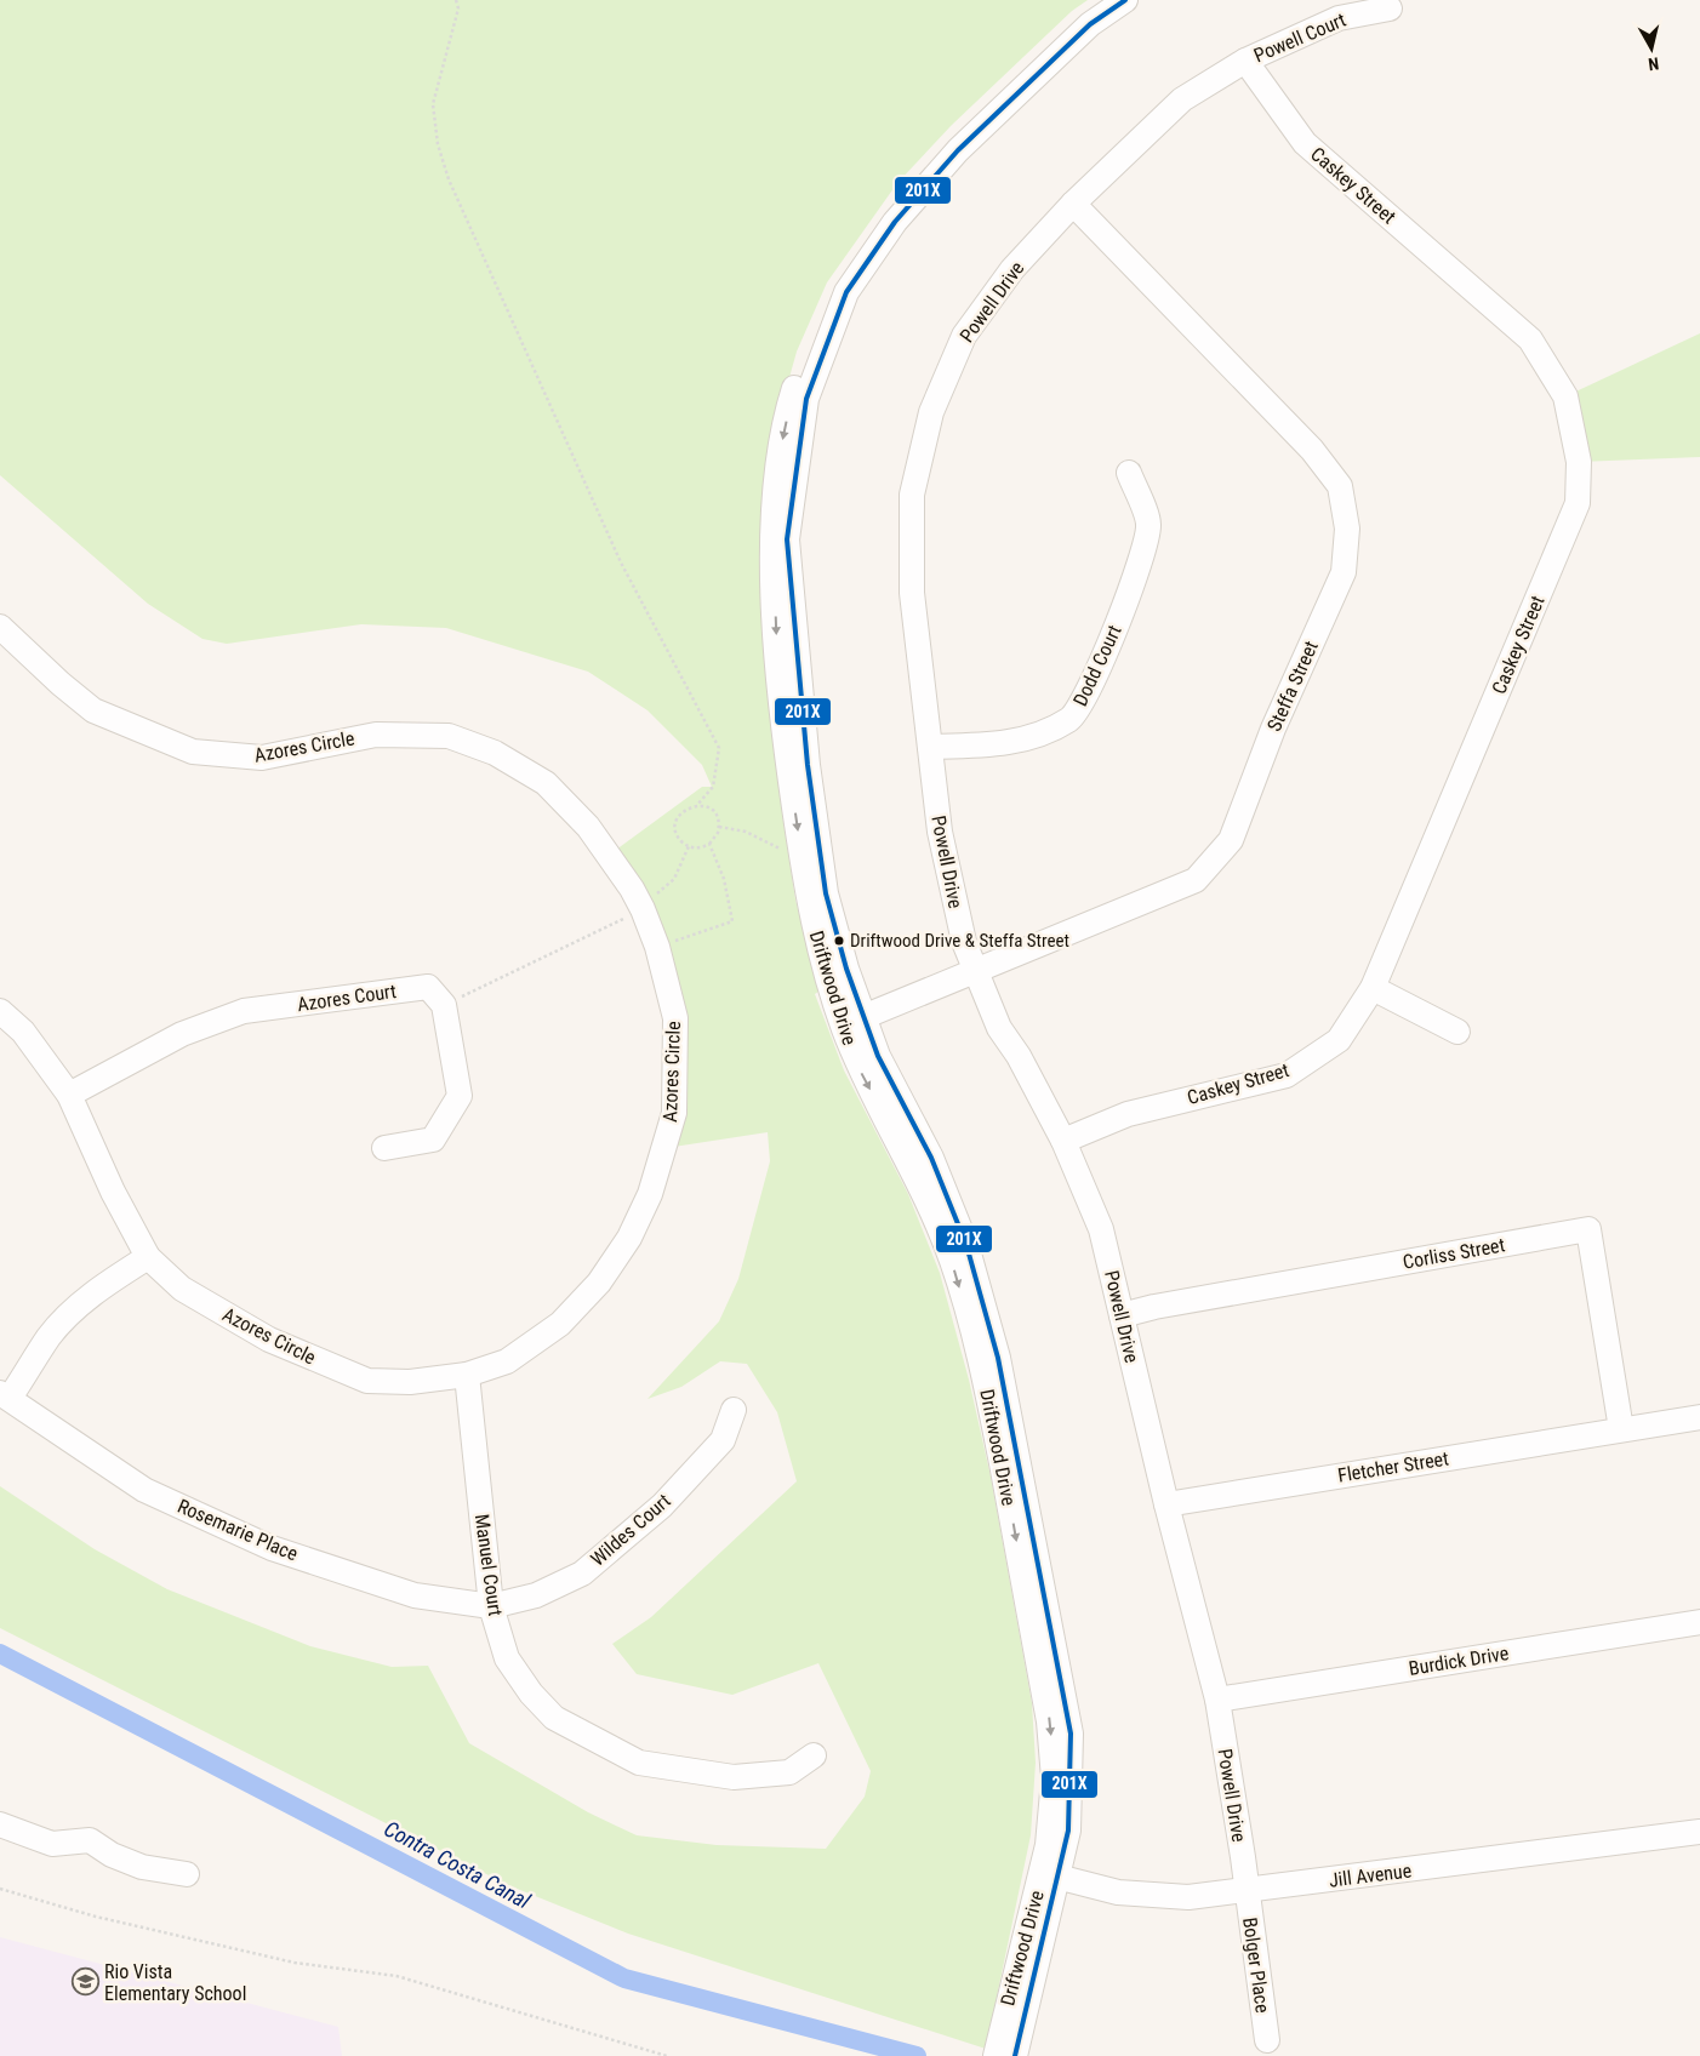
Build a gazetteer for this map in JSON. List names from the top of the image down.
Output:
{
  "streets": {
    "street": [
      "Powell Court",
      "Caskey Street",
      "Powell Drive",
      "Dodd Court",
      "Steffa Street",
      "Azores Circle",
      "Driftwood Drive",
      "Azores Court",
      "Corliss Street",
      "Fletcher Street",
      "Rosemarie Place",
      "Wildes Court",
      "Manuel Court",
      "Burdick Drive",
      "Jill Avenue",
      "Bolger Place"
    ]
  },
  "crossings": [
    ["Powell Court", "Caskey Street"],
    ["Powell Court", "Powell Drive"],
    ["Caskey Street", "Powell Drive"],
    ["Powell Drive", "Dodd Court"],
    ["Powell Drive", "Steffa Street"],
    ["Powell Drive", "Corliss Street"],
    ["Powell Drive", "Fletcher Street"],
    ["Powell Drive", "Burdick Drive"],
    ["Powell Drive", "Jill Avenue"],
    ["Powell Drive", "Bolger Place"],
    ["Steffa Street", "Driftwood Drive"],
    ["Azores Circle", "Azores Court"],
    ["Azores Circle", "Manuel Court"],
    ["Driftwood Drive", "Jill Avenue"],
    ["Corliss Street", "Fletcher Street"],
    ["Rosemarie Place", "Wildes Court"],
    ["Rosemarie Place", "Manuel Court"],
    ["Wildes Court", "Manuel Court"],
    ["Jill Avenue", "Bolger Place"]
  ],
  "water": ["Contra Costa Canal"],
  "places": {
    "other": ["Driftwood Drive & Steffa Street"],
    "school or university": ["Rio Vista Elementary School"]
  },
  "lines": ["transit line 201X"],
  "north": "bottom"
}
